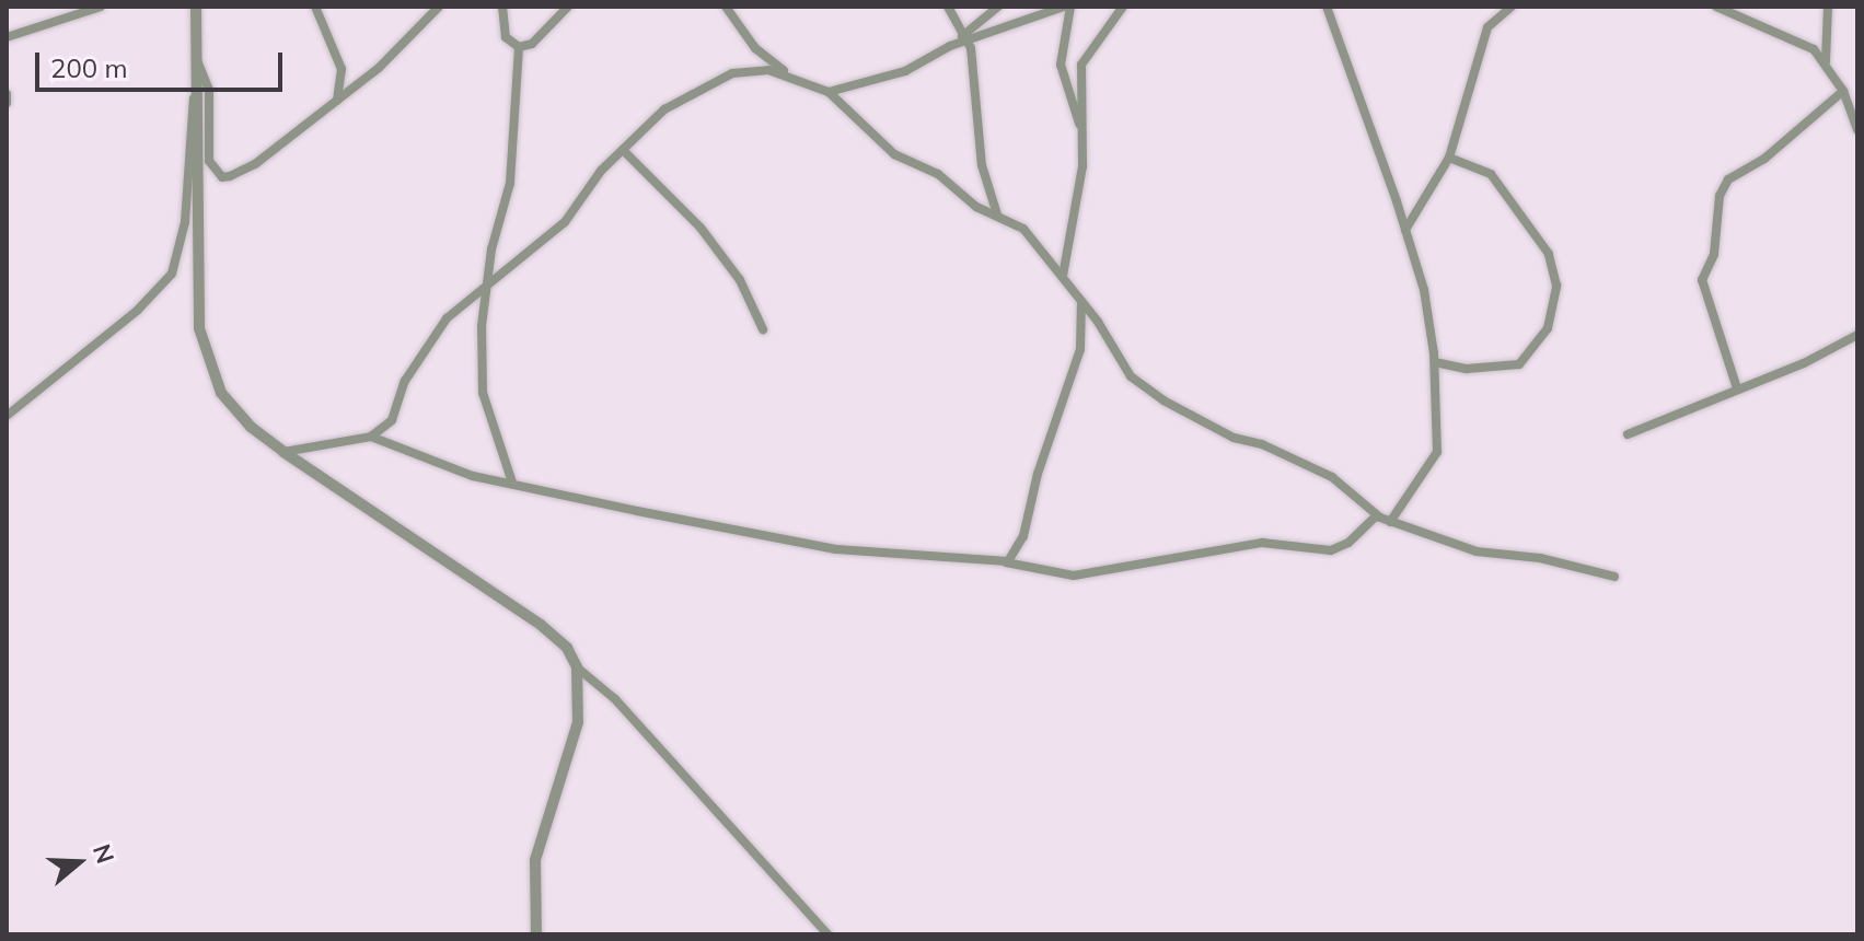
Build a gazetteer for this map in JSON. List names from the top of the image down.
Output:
{
  "scale_bar": "200 m",
  "north": "right"
}
